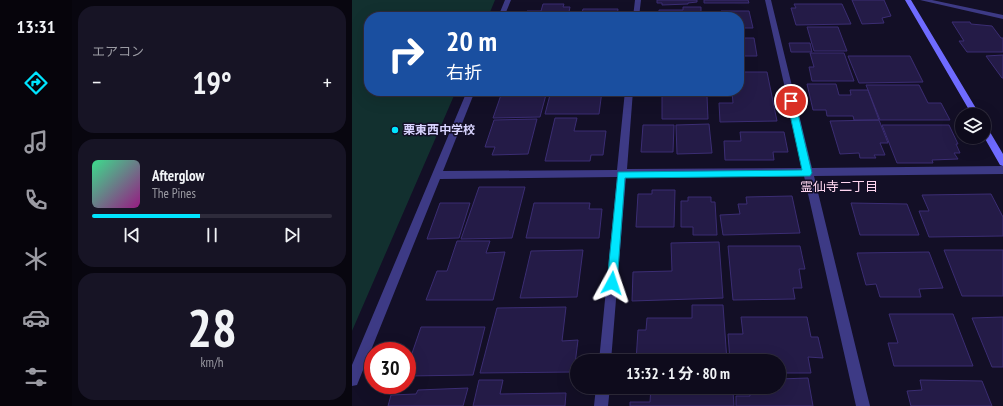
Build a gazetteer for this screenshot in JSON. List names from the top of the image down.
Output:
{
  "districts": ["霊仙寺二丁目"],
  "places": ["栗東西中学校"],
  "page": {
    "tabs": "13:31",
    "tile": [
      "エアコン",
      ["28", "km/h"]
    ],
    "turn": ["20 m", "右折"],
    "heat": ["−", "19°", "+"],
    "song": ["Afterglow", "The Pines"],
    "limit": "30",
    "trip": "13:32 · 1 分 · 80 m"
  }
}
